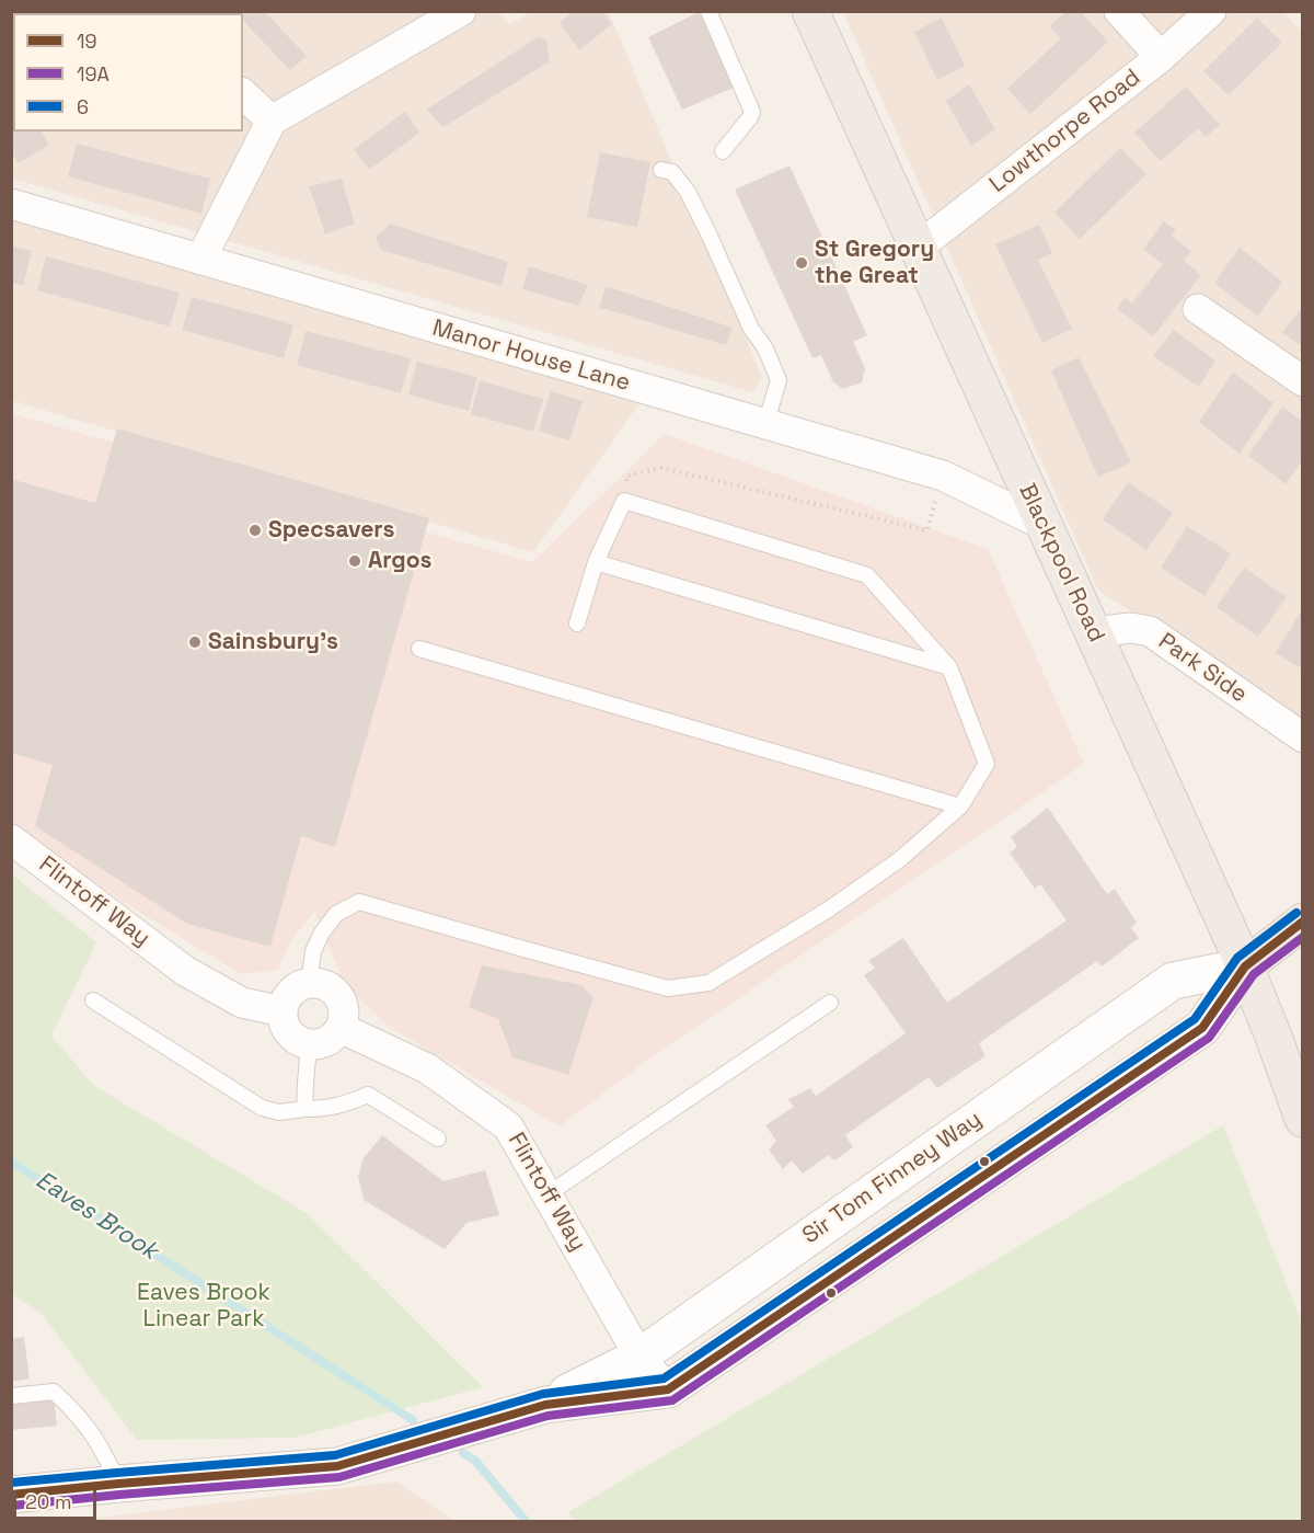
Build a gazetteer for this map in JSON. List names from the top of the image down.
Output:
{
  "streets": {
    "highway": ["Blackpool Road"],
    "main road": ["Sir Tom Finney Way"],
    "street": [
      "Lowthorpe Road",
      "Manor House Lane",
      "Park Side",
      "Flintoff Way"
    ]
  },
  "crossings": [
    ["Lowthorpe Road", "Blackpool Road"],
    ["Manor House Lane", "Blackpool Road"],
    ["Blackpool Road", "Park Side"],
    ["Blackpool Road", "Sir Tom Finney Way"],
    ["Flintoff Way", "Sir Tom Finney Way"]
  ],
  "water": ["Eaves Brook"],
  "parks": ["Eaves Brook Linear Park"],
  "places": [
    "St Gregory the Great",
    "Specsavers",
    "Argos",
    "Sainsbury's"
  ],
  "lines": ["transit line 6", "transit line 19", "transit line 19A"],
  "legend": ["19", "19A", "6"],
  "scale_bar": "20 m"
}
